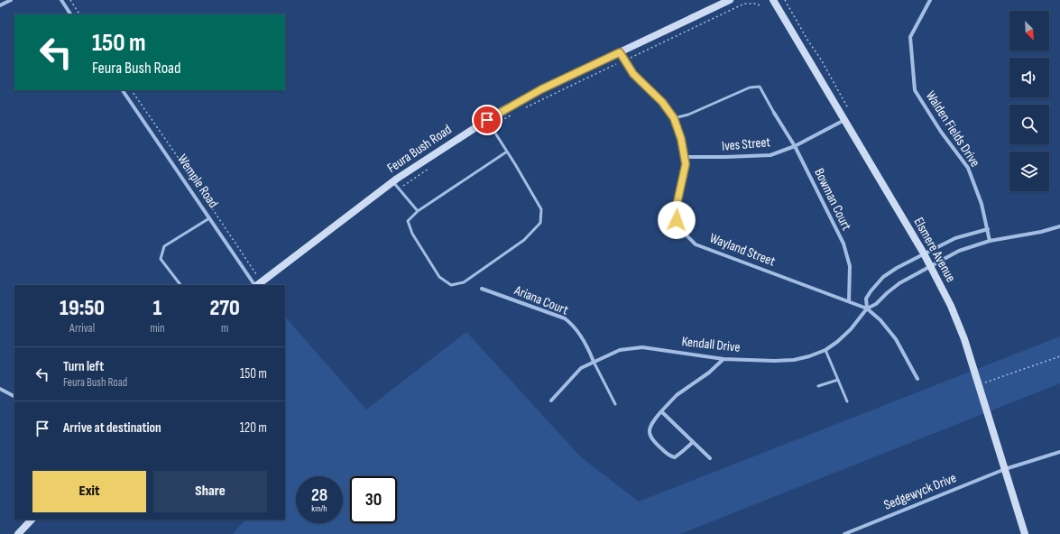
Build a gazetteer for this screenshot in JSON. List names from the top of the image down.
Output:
{
  "streets": {
    "main road": ["Feura Bush Road", "Elsmere Avenue"],
    "street": [
      "Walden Fields Drive",
      "Ives Street",
      "Wemple Road",
      "Bowman Court",
      "Wayland Street",
      "Ariana Court",
      "Kendall Drive",
      "Sedgewyck Drive"
    ]
  },
  "crossings": [
    ["Ives Street", "Bowman Court"],
    ["Ives Street", "Wayland Street"],
    ["Ives Street", "Elsmere Avenue"],
    ["Feura Bush Road", "Wayland Street"],
    ["Bowman Court", "Wayland Street"],
    ["Wayland Street", "Kendall Drive"],
    ["Elsmere Avenue", "Kendall Drive"],
    ["Elsmere Avenue", "Sedgewyck Drive"],
    ["Ariana Court", "Kendall Drive"]
  ],
  "north": "bottom right",
  "page": {
    "turn": ["150 m", "Feura Bush Road"],
    "eta": [
      "19:50",
      "Arrival",
      "1",
      "min",
      "270",
      "m"
    ],
    "list": [
      {
        "name": "Turn left",
        "note": "Feura Bush Road",
        "value": "150 m"
      },
      {
        "name": "Arrive at destination",
        "value": "120 m"
      }
    ],
    "buttons": ["Exit", "Share"],
    "speed": "28 km/h",
    "limit": "30"
  }
}
